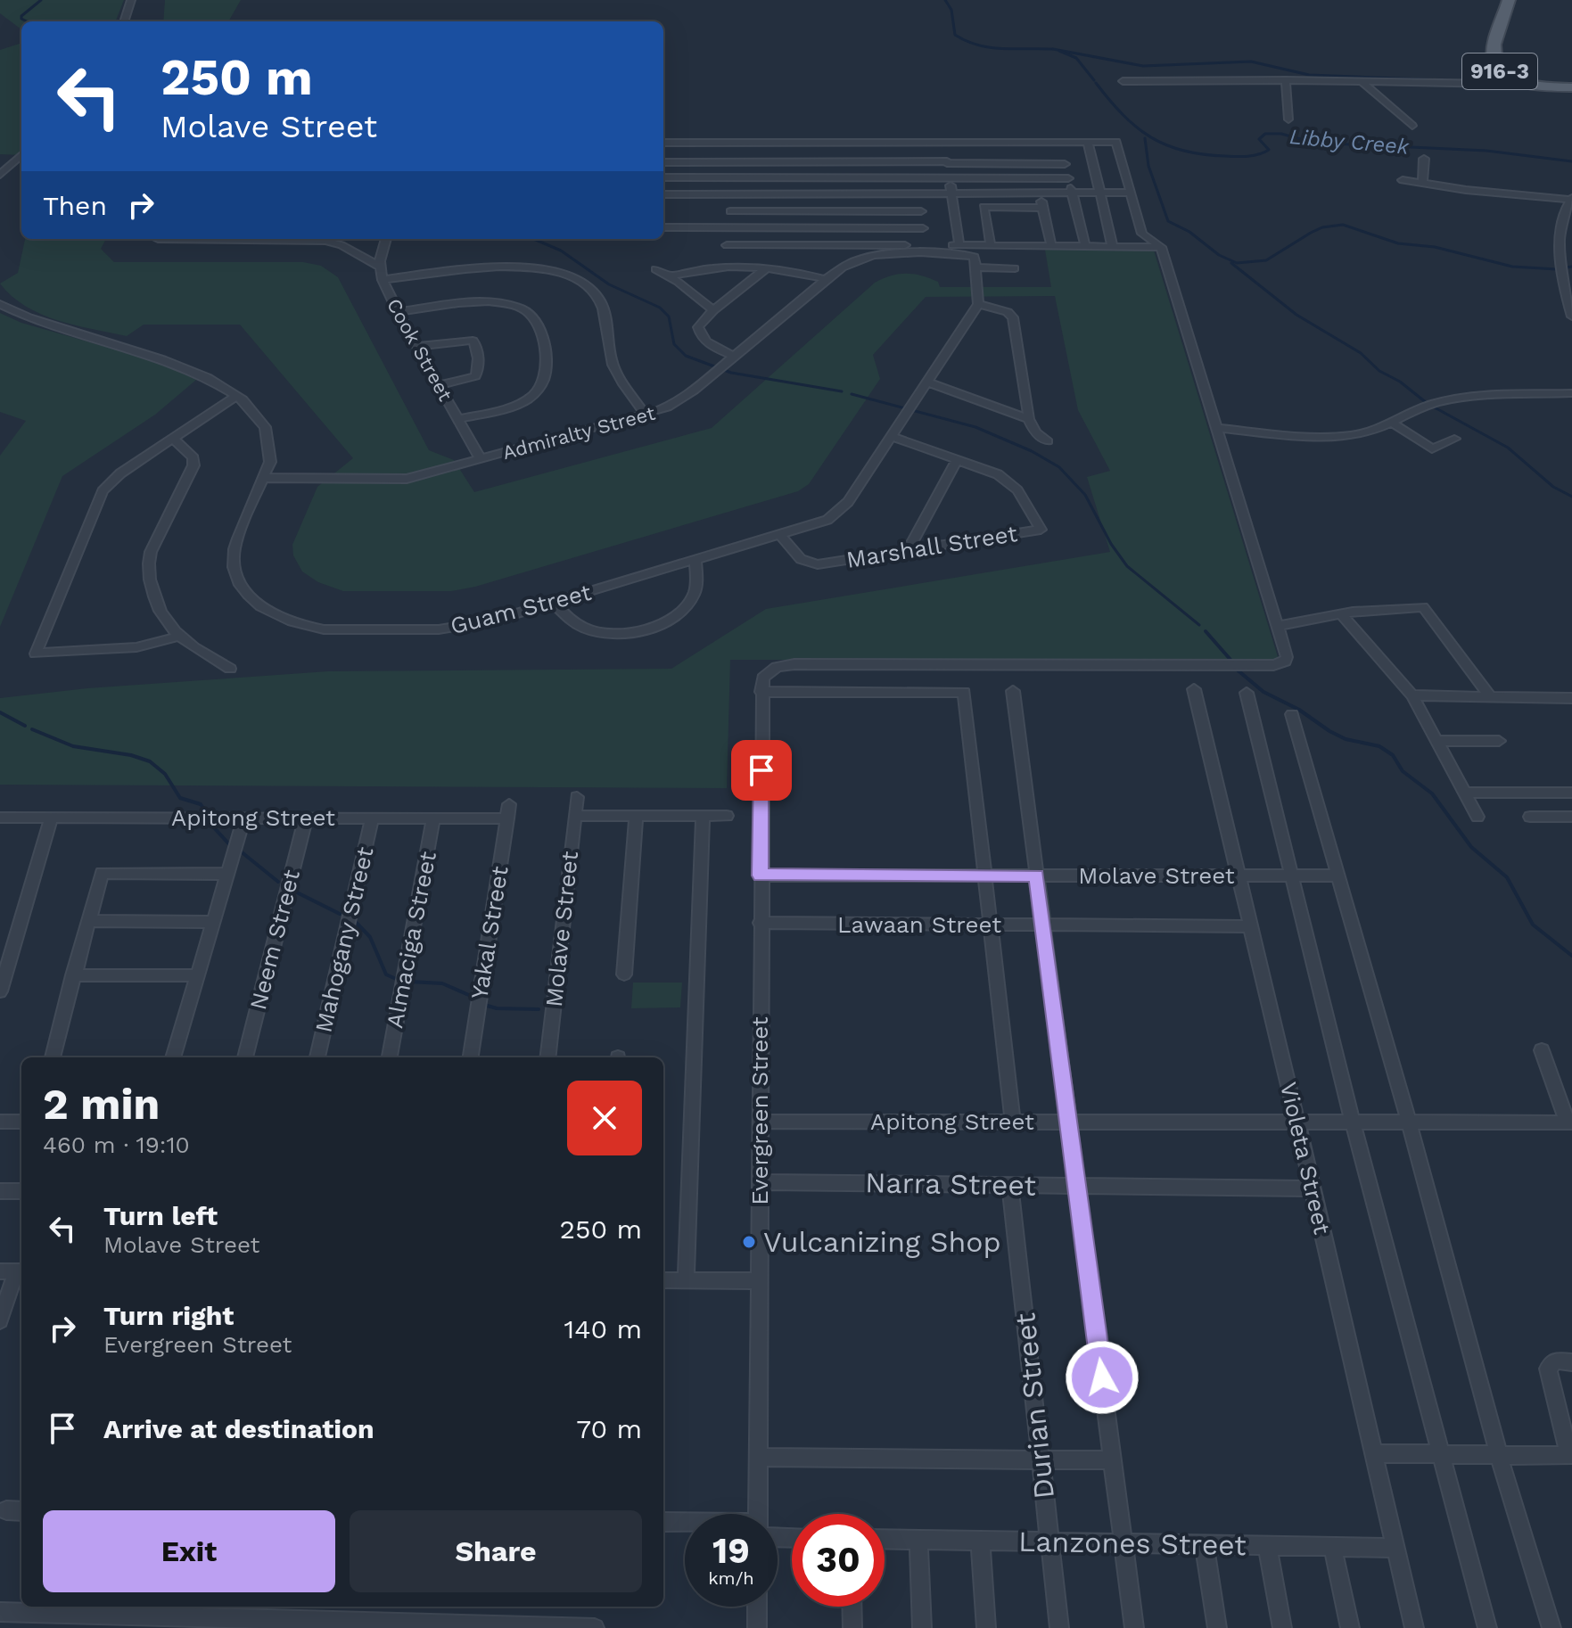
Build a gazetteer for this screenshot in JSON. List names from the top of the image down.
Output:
{
  "streets": {
    "main road": ["916-3"],
    "street": [
      "Cook Street",
      "Admiralty Street",
      "Marshall Street",
      "Guam Street",
      "Apitong Street",
      "Molave Street",
      "Lawaan Street",
      "Yakal Street",
      "Neem Street",
      "Mahogany Street",
      "Almaciga Street",
      "Evergreen Street",
      "Violeta Street",
      "Narra Street",
      "Durian Street",
      "Lanzones Street"
    ]
  },
  "crossings": [
    ["Cook Street", "Admiralty Street"],
    ["Admiralty Street", "Guam Street"],
    ["Marshall Street", "Guam Street"],
    ["Apitong Street", "Yakal Street"],
    ["Apitong Street", "Neem Street"],
    ["Apitong Street", "Mahogany Street"],
    ["Apitong Street", "Almaciga Street"],
    ["Apitong Street", "Evergreen Street"],
    ["Apitong Street", "Violeta Street"],
    ["Molave Street", "Evergreen Street"],
    ["Molave Street", "Violeta Street"],
    ["Lawaan Street", "Evergreen Street"],
    ["Lawaan Street", "Violeta Street"],
    ["Evergreen Street", "Narra Street"],
    ["Violeta Street", "Narra Street"],
    ["Violeta Street", "Lanzones Street"],
    ["Narra Street", "Durian Street"],
    ["Durian Street", "Lanzones Street"]
  ],
  "water": ["Libby Creek"],
  "places": ["Vulcanizing Shop"],
  "page": {
    "turn": ["250 m", "Molave Street"],
    "then": "Then",
    "heading": ["2 min", "460 m · 19:10"],
    "list": [
      {
        "name": "Turn left",
        "note": "Molave Street",
        "value": "250 m"
      },
      {
        "name": "Turn right",
        "note": "Evergreen Street",
        "value": "140 m"
      },
      {
        "name": "Arrive at destination",
        "value": "70 m"
      }
    ],
    "buttons": ["Exit", "Share"],
    "speed": "19 km/h",
    "limit": "30"
  }
}
